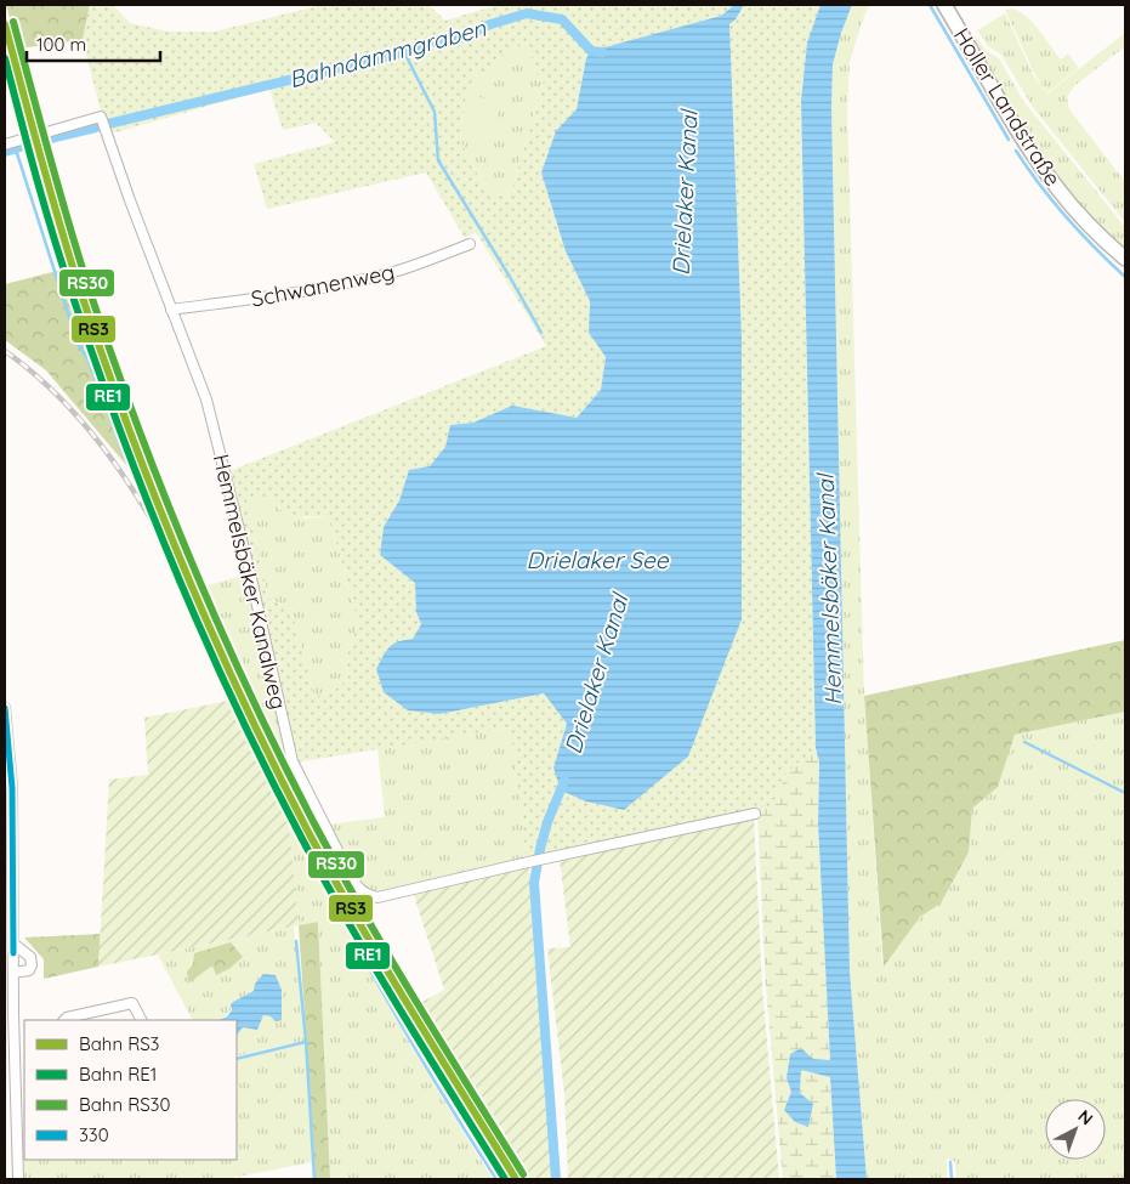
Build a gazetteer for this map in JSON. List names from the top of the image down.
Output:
{
  "streets": {
    "main road": ["Holler Landstraße"],
    "street": ["Schwanenweg", "Hemmelsbäker Kanalweg"]
  },
  "crossings": [
    ["Schwanenweg", "Hemmelsbäker Kanalweg"]
  ],
  "water": [
    "Bahndammgraben",
    "Drielaker Kanal",
    "Drielaker See",
    "Hemmelsbäker Kanal"
  ],
  "lines": [
    "rail line RS30",
    "rail line RS3",
    "rail line RE1",
    "transit line 330"
  ],
  "legend": [
    "Bahn RS3",
    "Bahn RE1",
    "Bahn RS30",
    "330"
  ],
  "scale_bar": "100 m",
  "north": "top right"
}
